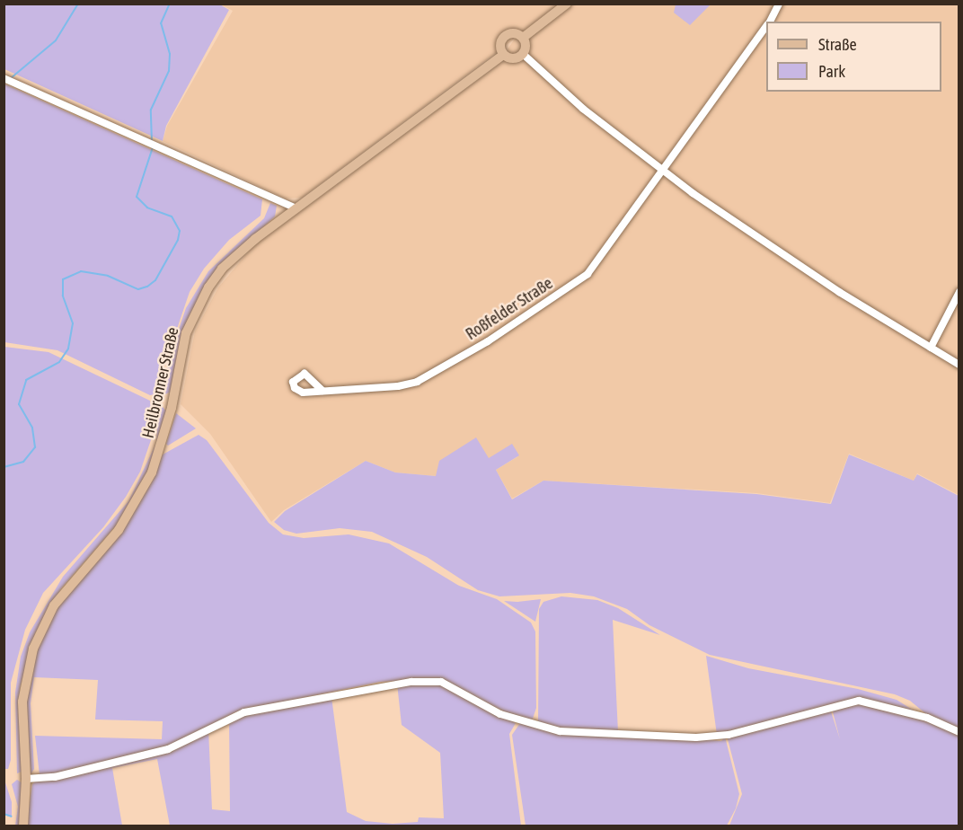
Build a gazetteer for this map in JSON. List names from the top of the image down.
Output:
{
  "streets": {
    "main road": ["Heilbronner Straße"],
    "street": ["Roßfelder Straße"]
  },
  "legend": ["Straße", "Park"]
}
